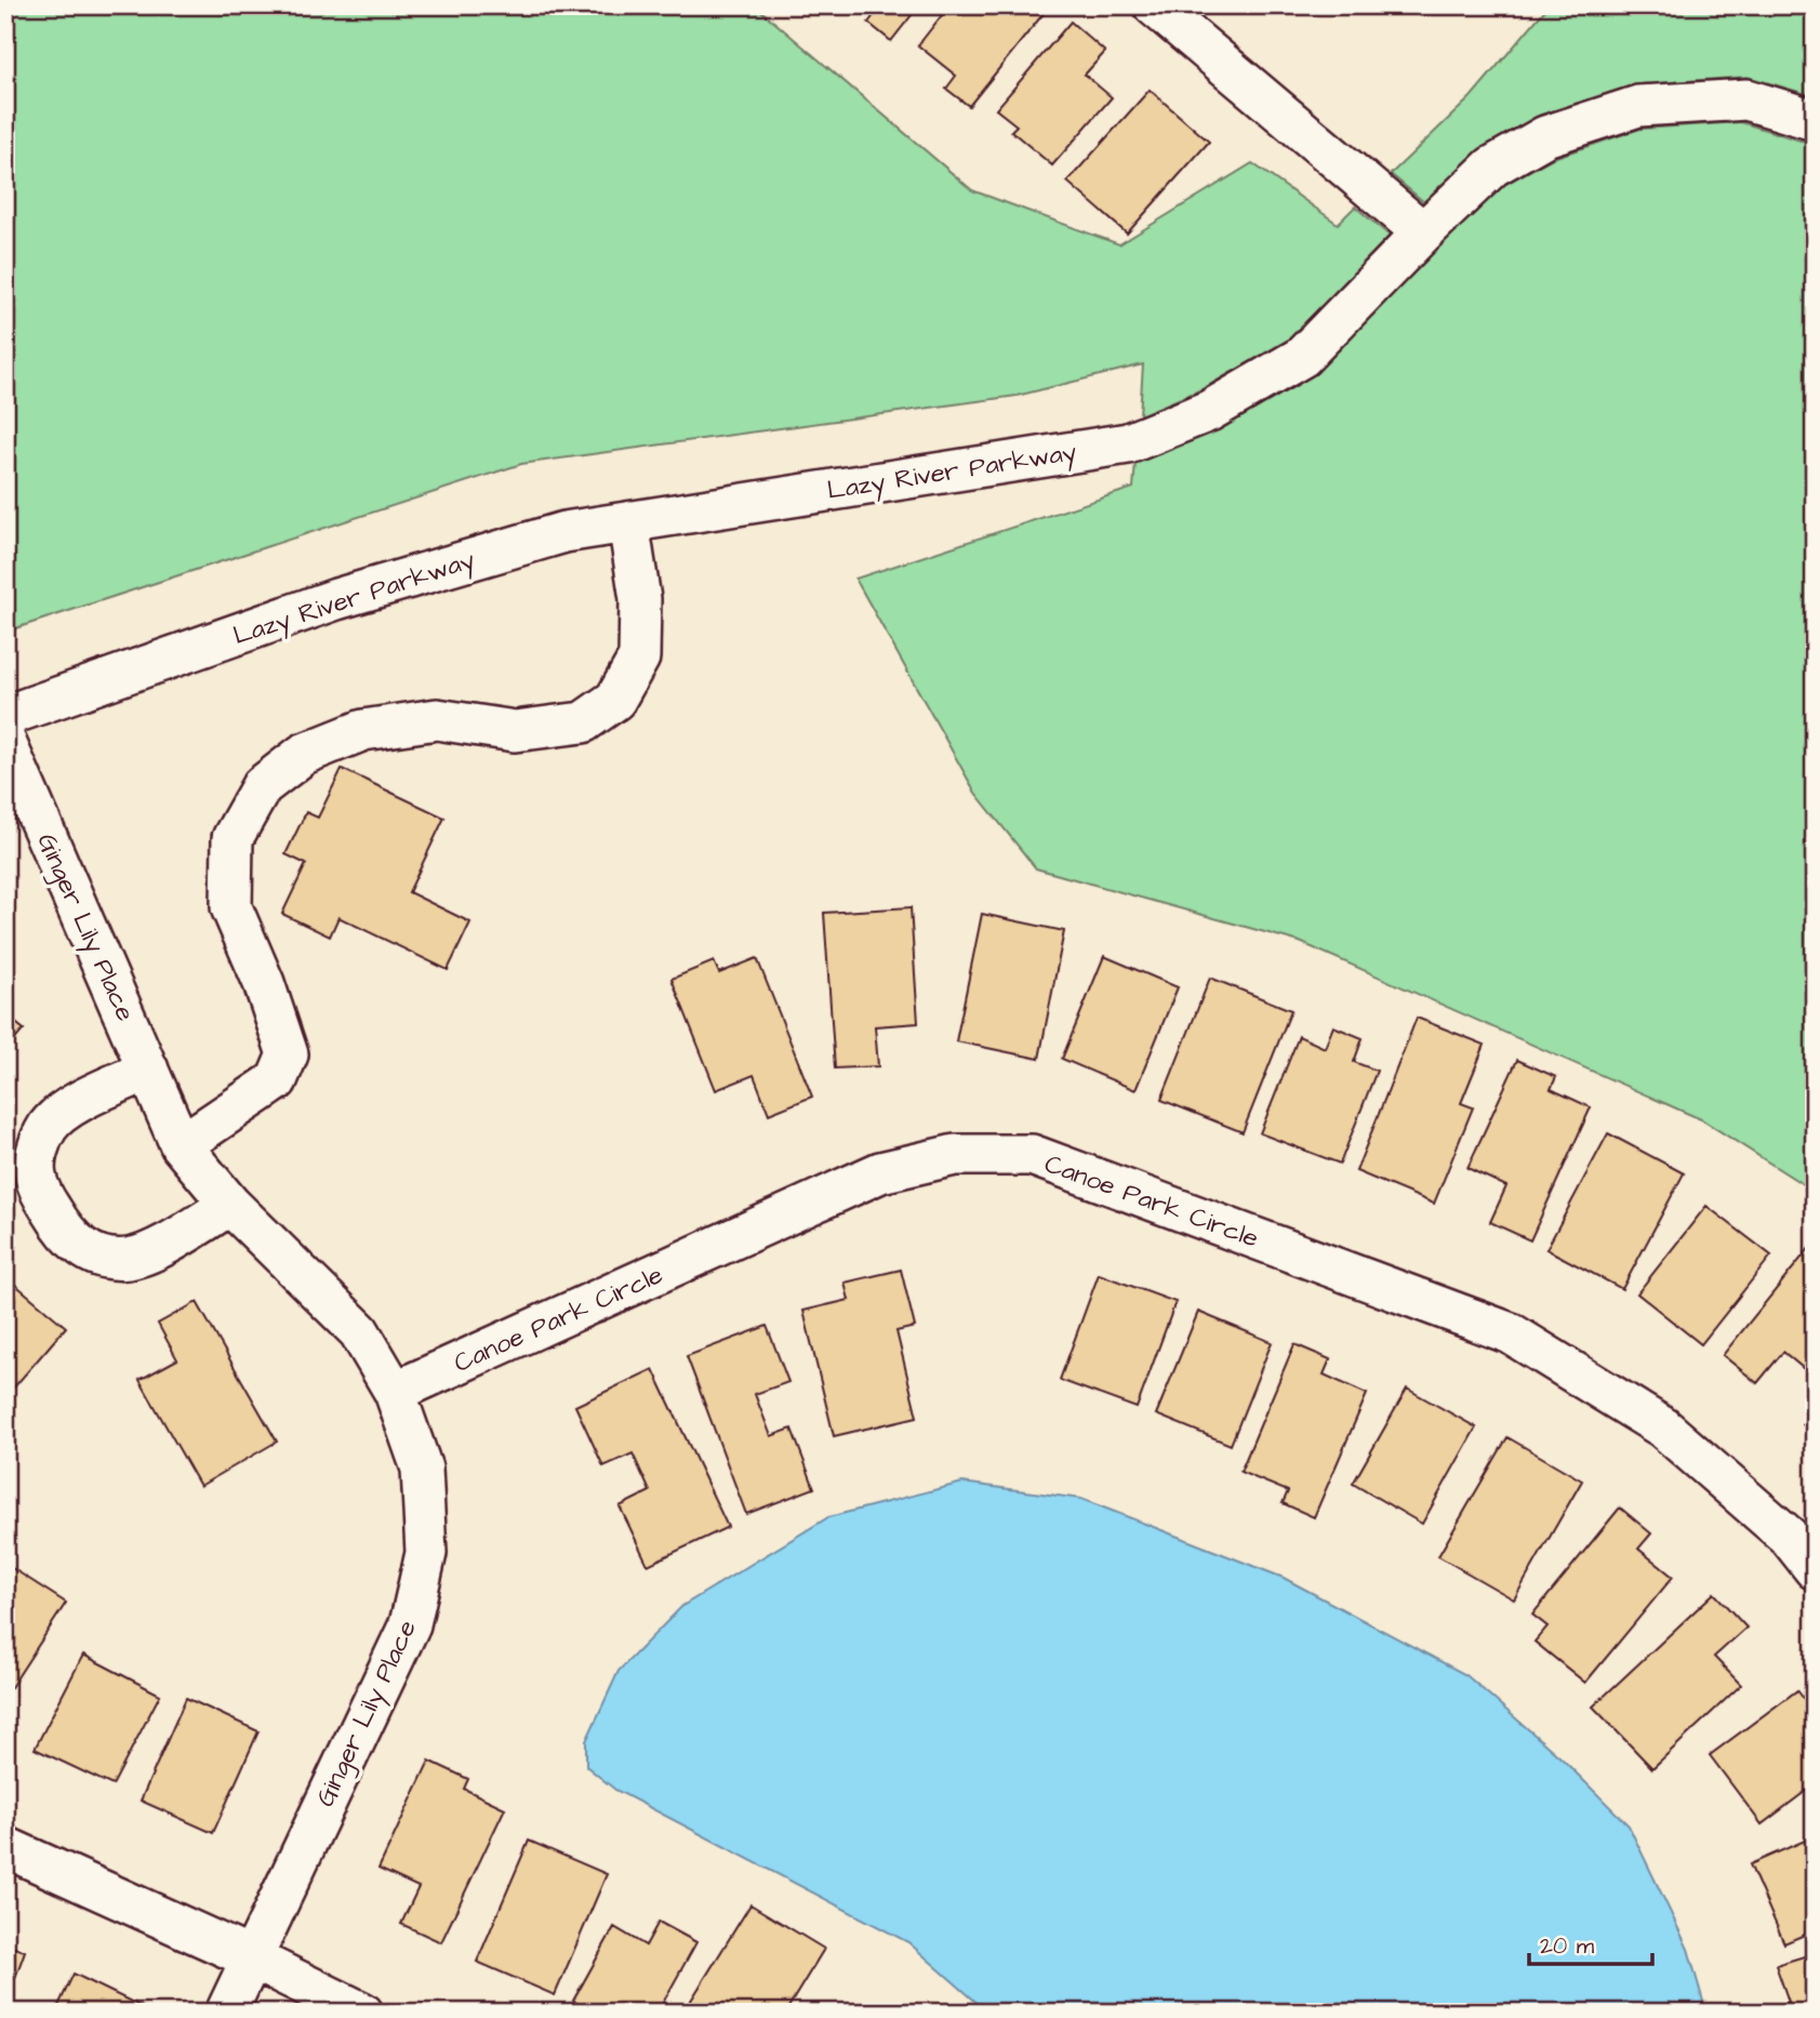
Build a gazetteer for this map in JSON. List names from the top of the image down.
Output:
{
  "streets": {
    "street": ["Lazy River Parkway", "Ginger Lily Place", "Canoe Park Circle"]
  },
  "crossings": [
    ["Ginger Lily Place", "Canoe Park Circle"]
  ],
  "scale_bar": "20 m"
}
